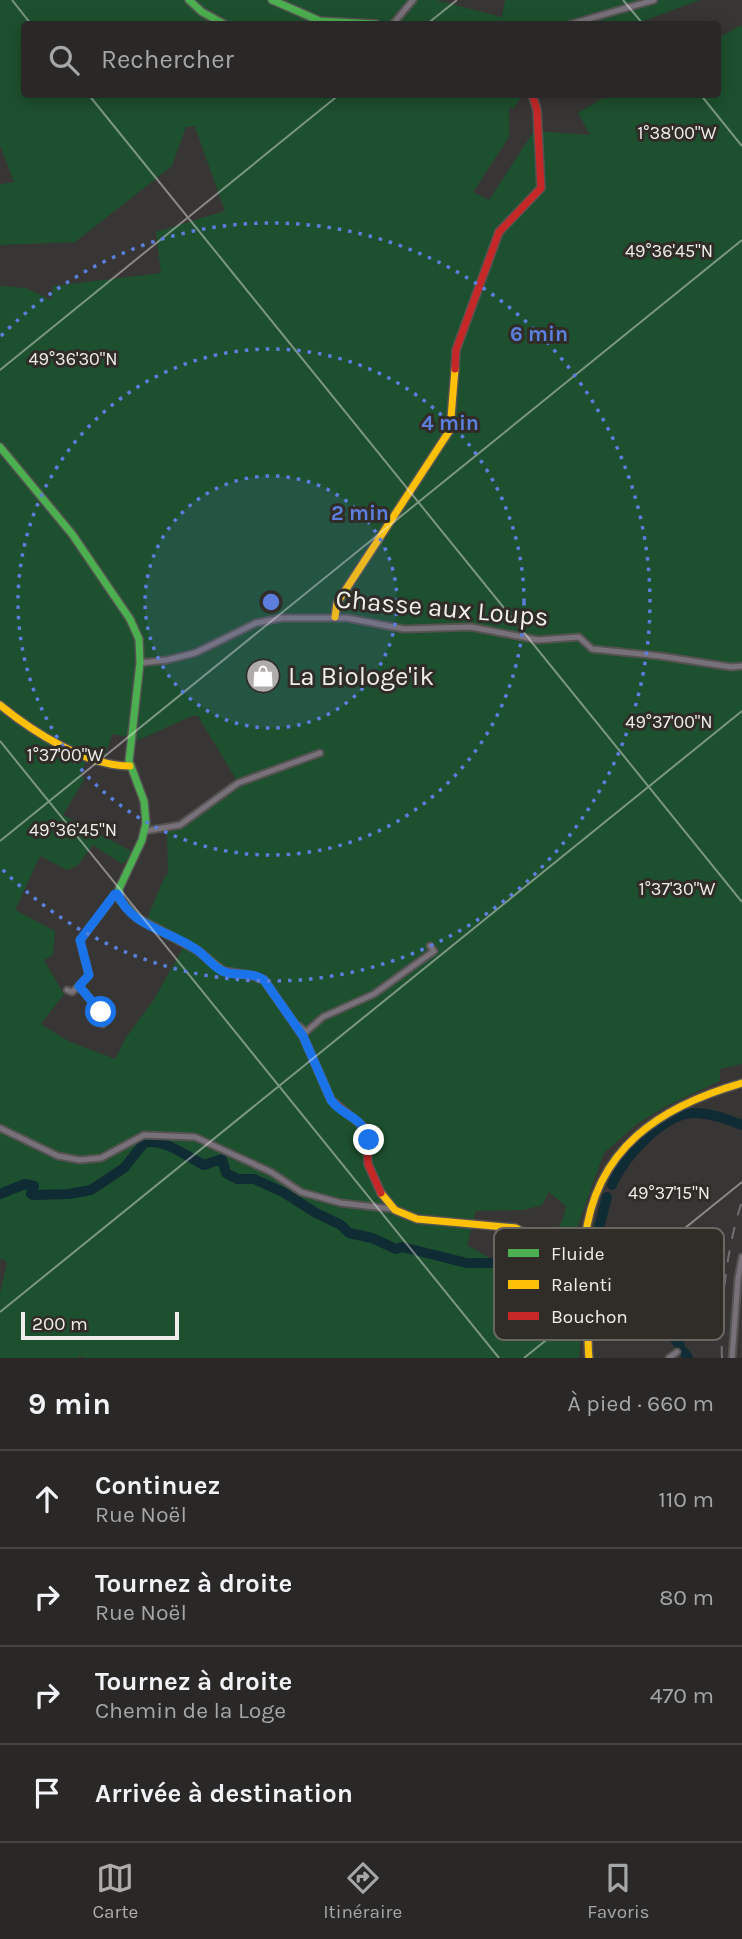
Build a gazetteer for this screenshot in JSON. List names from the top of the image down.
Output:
{
  "streets": {
    "street": ["Chasse aux Loups"]
  },
  "places": {
    "shop": ["La Biologe'ik"]
  },
  "legend": ["Fluide", "Ralenti", "Bouchon"],
  "scale_bar": "200 m",
  "page": {
    "search": "Rechercher",
    "scale": "200 m",
    "heading": ["9 min", "À pied · 660 m"],
    "list": [
      ["Continuez", "Rue Noël", "110 m"],
      ["Tournez à droite", "Rue Noël", "80 m"],
      ["Tournez à droite", "Chemin de la Loge", "470 m"],
      "Arrivée à destination"
    ],
    "nav": ["Carte", "Itinéraire", "Favoris"]
  },
  "coordinates": [
    "1°38'00\"W",
    "49°36'45\"N",
    "49°36'30\"N",
    "49°37'00\"N",
    "1°37'00\"W",
    "1°37'30\"W",
    "49°37'15\"N"
  ],
  "rings": ["6 min", "4 min", "2 min"]
}
